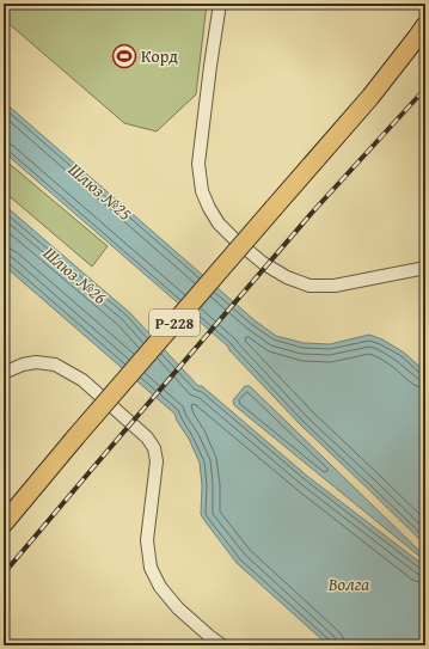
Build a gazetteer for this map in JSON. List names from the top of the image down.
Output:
{
  "streets": {
    "highway": ["Р-228"]
  },
  "water": ["Шлюз №25", "Шлюз №26", "Волга"],
  "places": {
    "sports": ["Корд"]
  }
}
